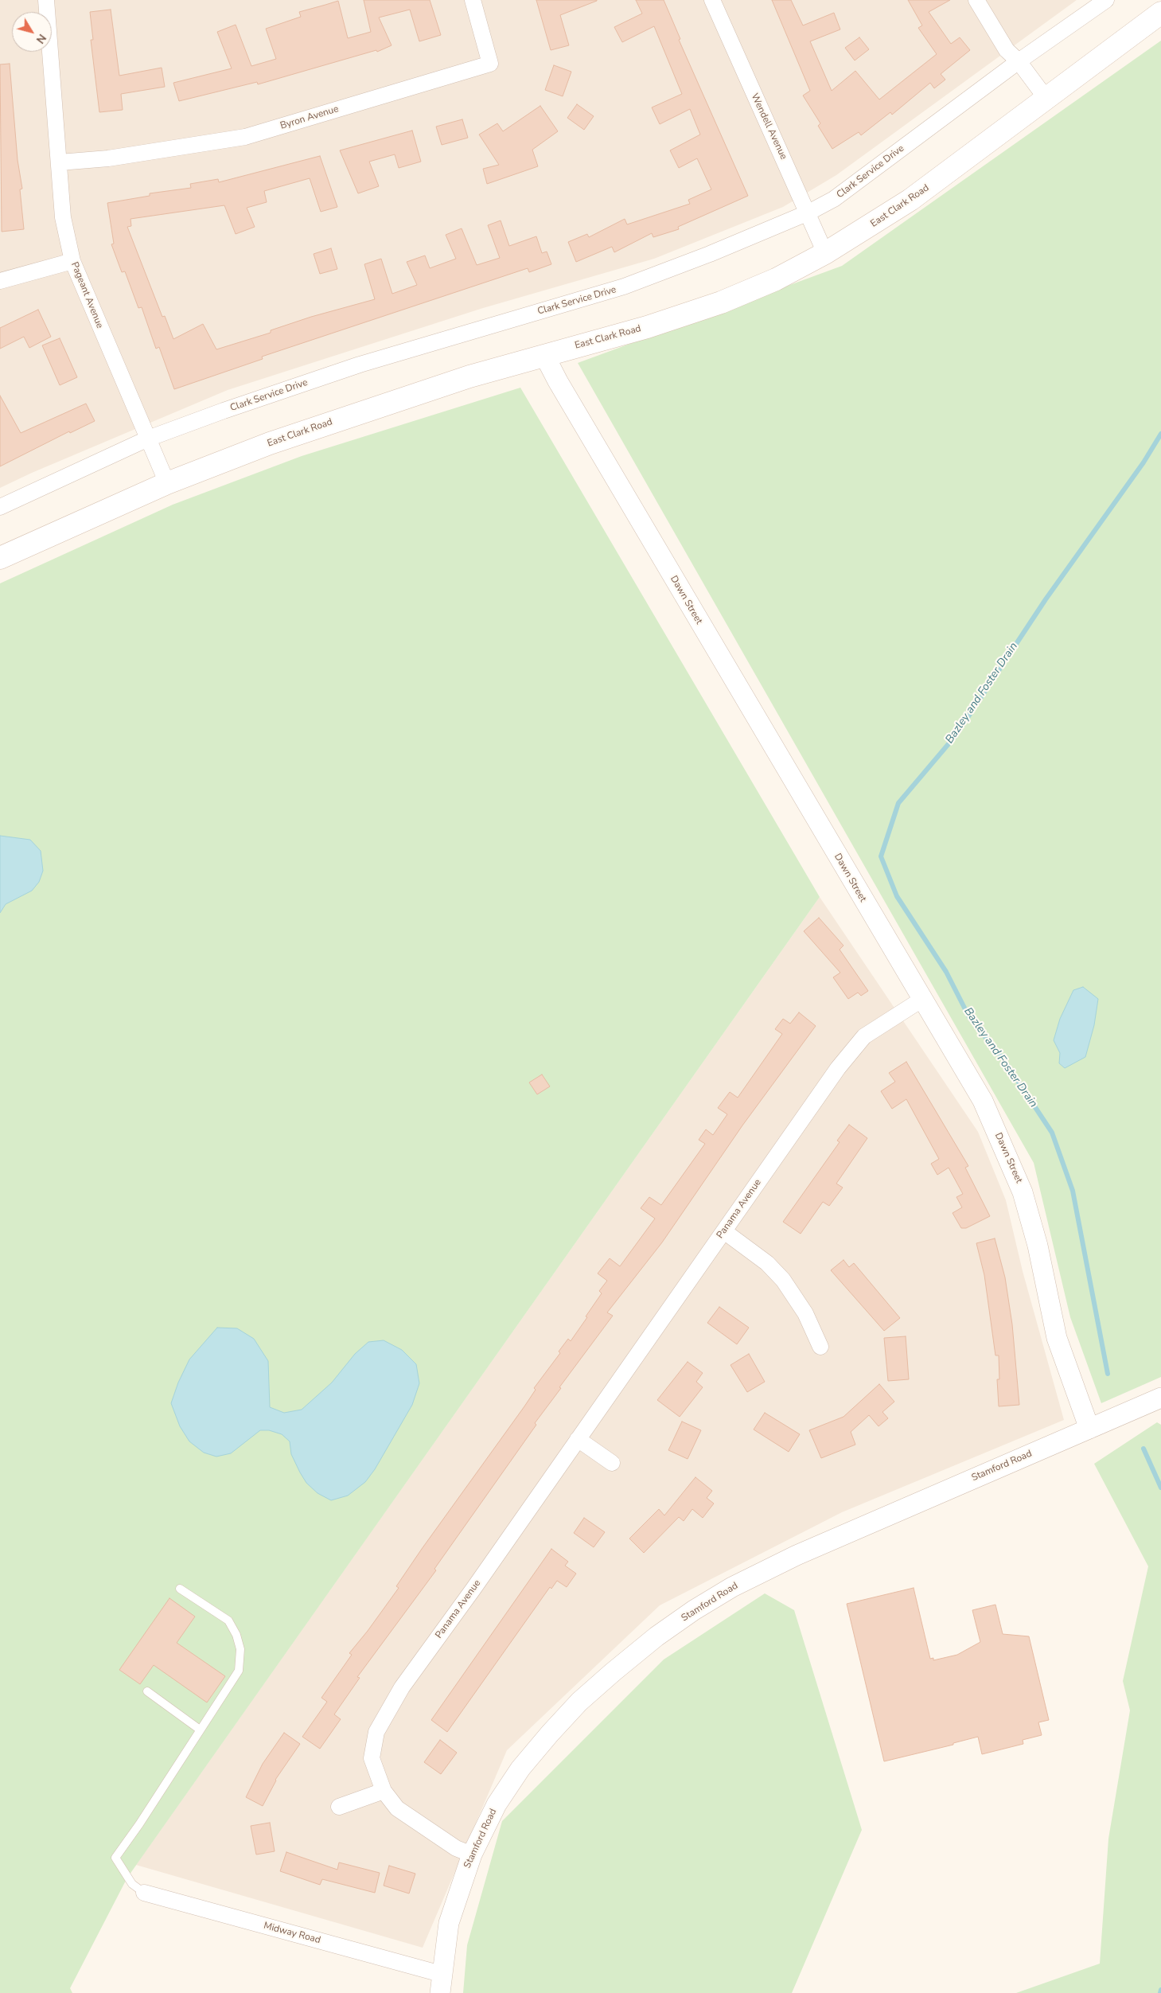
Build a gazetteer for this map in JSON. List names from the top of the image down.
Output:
{
  "streets": {
    "main road": ["East Clark Road"],
    "street": [
      "Byron Avenue",
      "Wendell Avenue",
      "Clark Service Drive",
      "Pageant Avenue",
      "Dawn Street",
      "Panama Avenue",
      "Stamford Road",
      "Midway Road"
    ]
  },
  "crossings": [
    ["Byron Avenue", "Pageant Avenue"],
    ["Wendell Avenue", "Clark Service Drive"],
    ["Wendell Avenue", "East Clark Road"],
    ["Clark Service Drive", "Pageant Avenue"],
    ["East Clark Road", "Pageant Avenue"],
    ["East Clark Road", "Dawn Street"],
    ["Dawn Street", "Panama Avenue"],
    ["Dawn Street", "Stamford Road"],
    ["Panama Avenue", "Stamford Road"],
    ["Stamford Road", "Midway Road"]
  ],
  "water": ["Bazley and Foster Drain"],
  "north": "bottom right"
}
